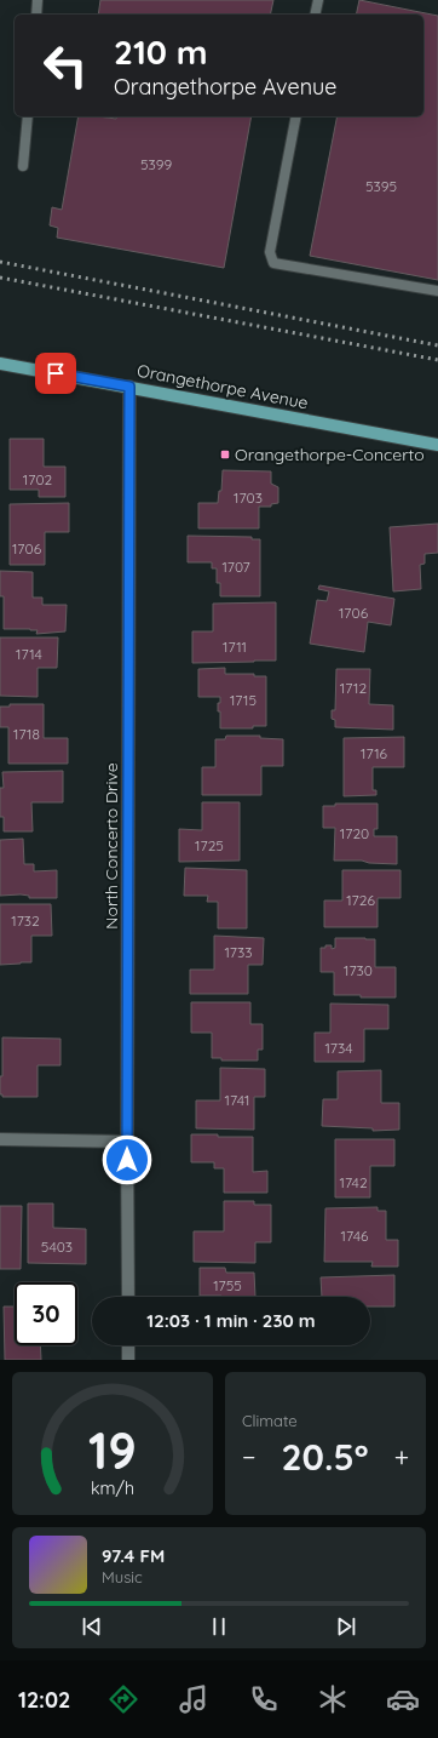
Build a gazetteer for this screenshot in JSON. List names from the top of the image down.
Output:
{
  "streets": {
    "main road": ["Orangethorpe Avenue"],
    "street": ["North Concerto Drive"]
  },
  "crossings": [
    ["Orangethorpe Avenue", "North Concerto Drive"]
  ],
  "places": {
    "transit": ["Orangethorpe-Concerto"]
  },
  "house_numbers": [
    "5399",
    "5395",
    "1702",
    "1703",
    "1706",
    "1707",
    "1706",
    "1711",
    "1714",
    "1712",
    "1715",
    "1718",
    "1716",
    "1720",
    "1725",
    "1726",
    "1732",
    "1733",
    "1730",
    "1734",
    "1741",
    "1742",
    "1746",
    "5403",
    "1755"
  ],
  "page": {
    "turn": ["210 m", "Orangethorpe Avenue"],
    "limit": "30",
    "trip": "12:03 · 1 min · 230 m",
    "tile": "Climate",
    "heat": ["−", "20.5°", "+"],
    "song": ["97.4 FM", "Music"],
    "tabs": "12:02",
    "gauge": ["19", "km/h"]
  }
}
